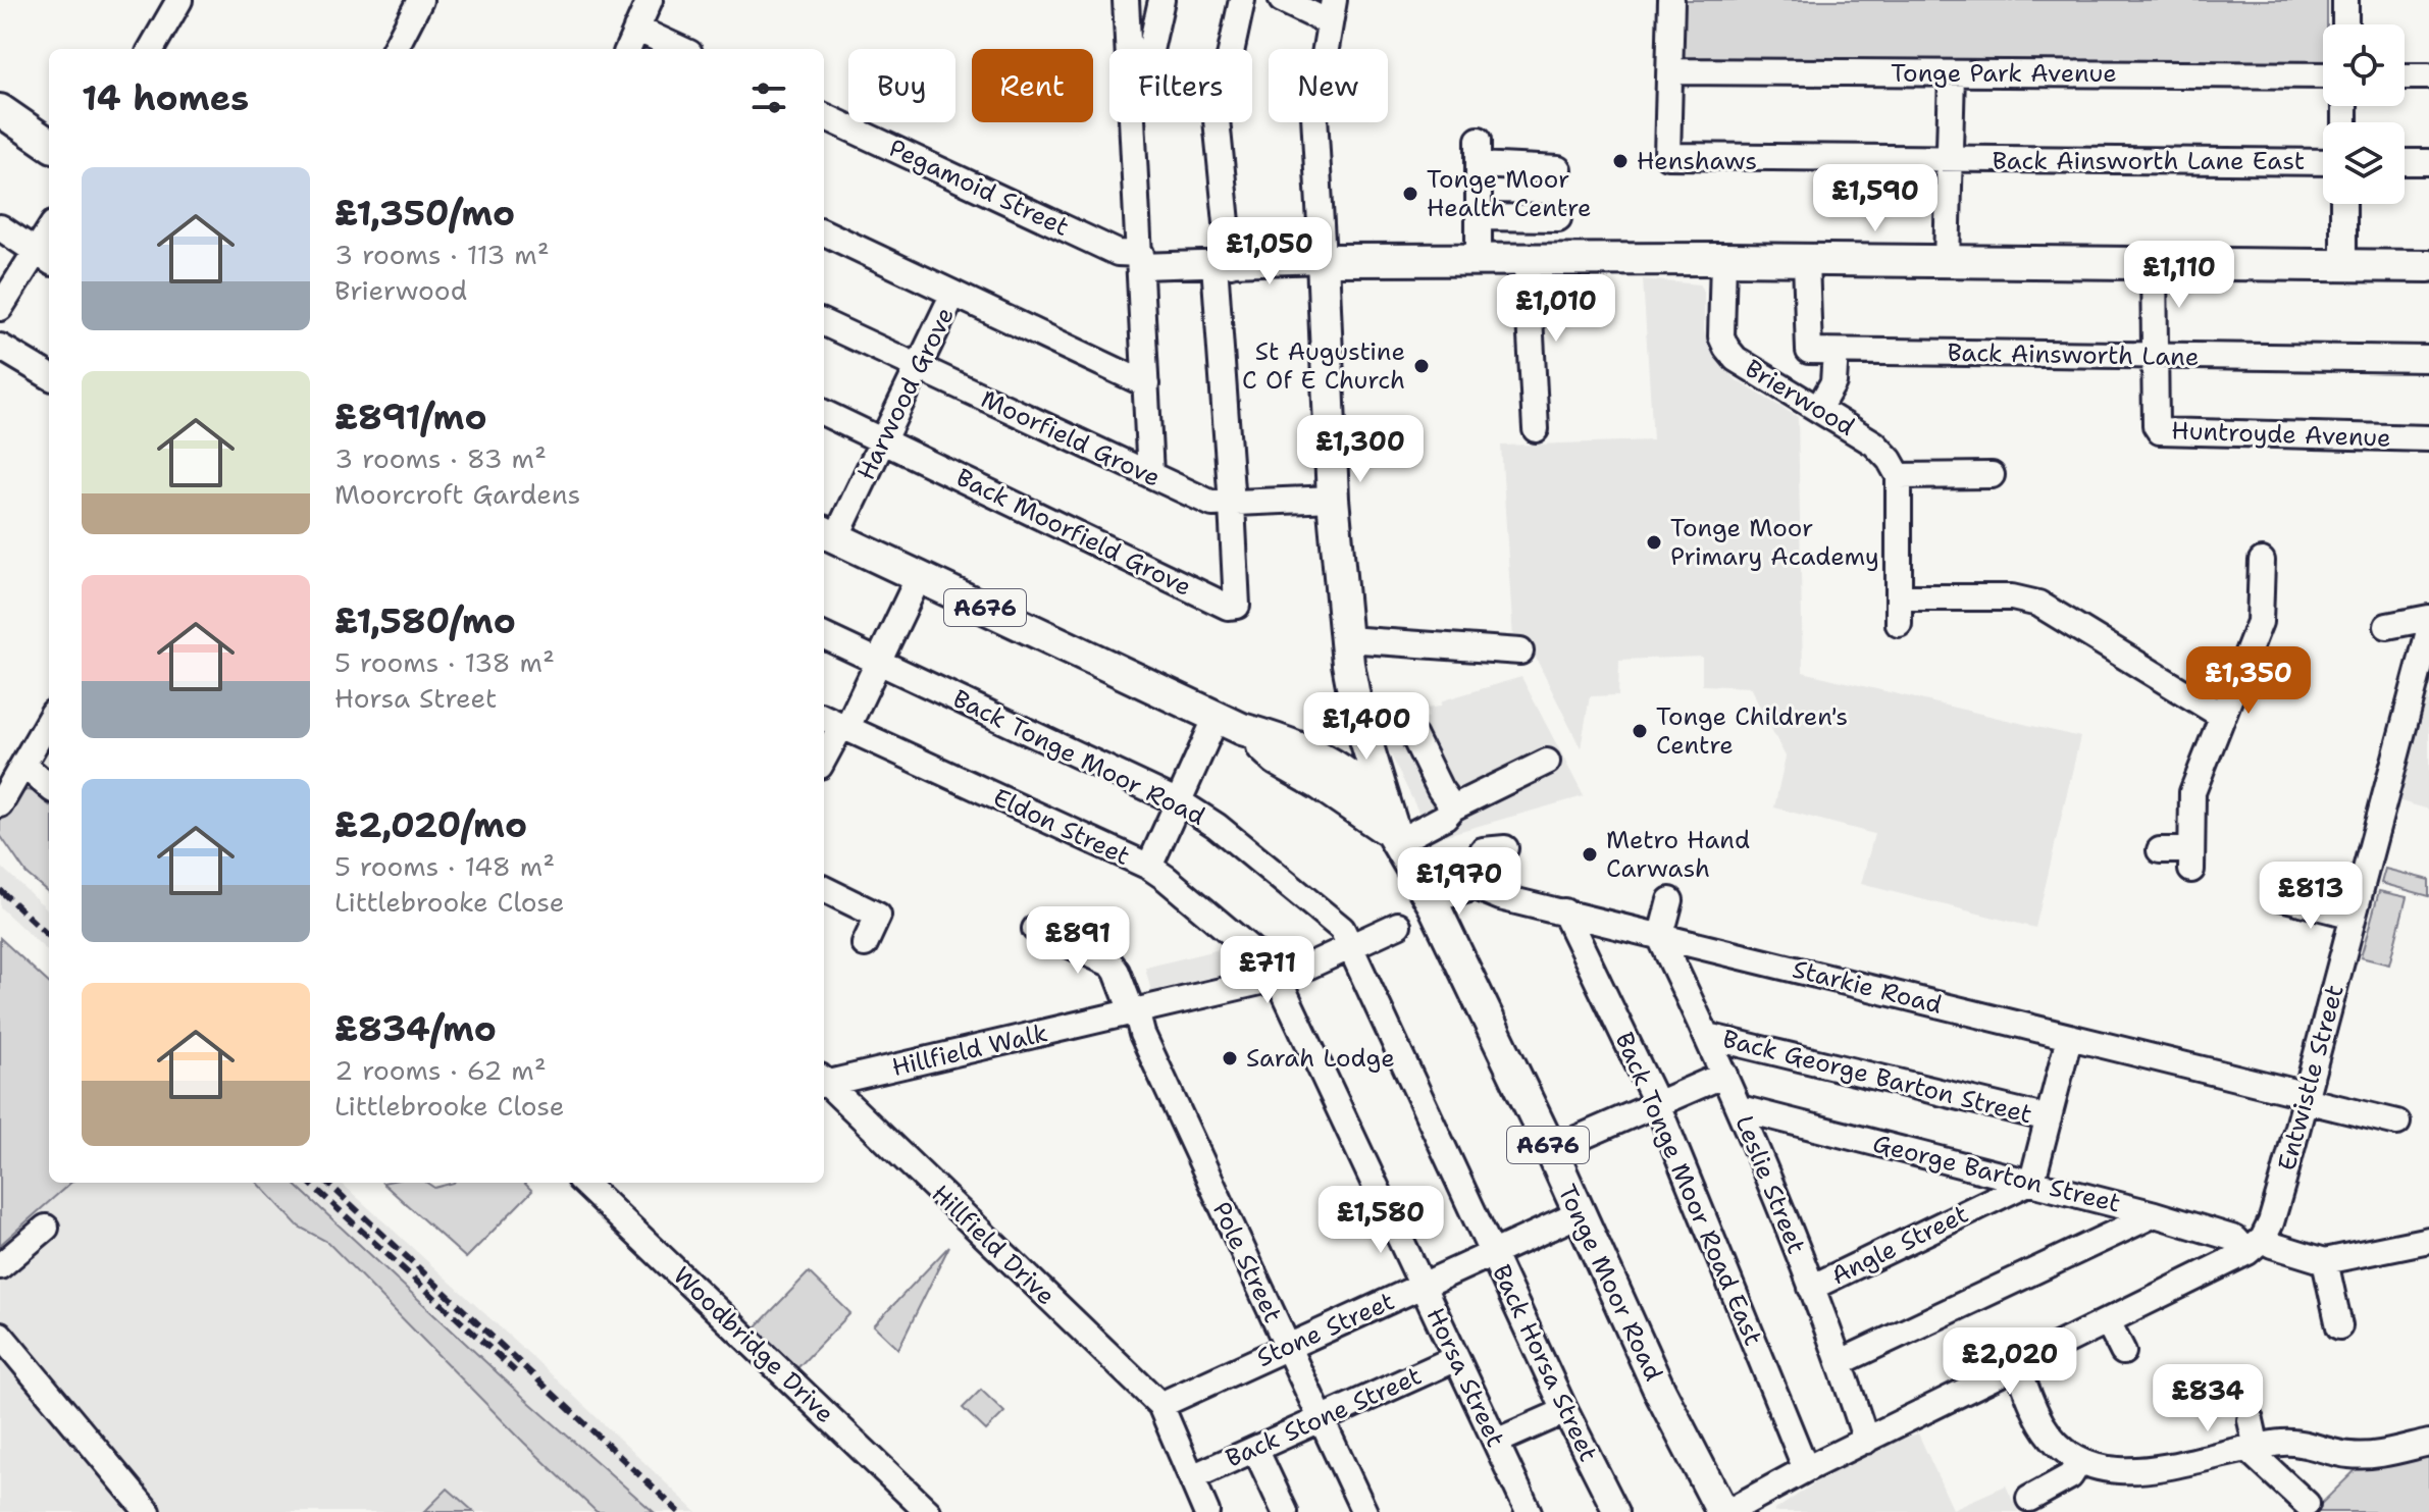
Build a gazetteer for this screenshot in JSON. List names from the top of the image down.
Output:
{
  "streets": {
    "main road": ["A676", "Tonge Moor Road"],
    "street": [
      "Tonge Park Avenue",
      "Back Ainsworth Lane East",
      "Pegamoid Street",
      "Back Ainsworth Lane",
      "Harwood Grove",
      "Brierwood",
      "Huntroyde Avenue",
      "Moorfield Grove",
      "Back Moorfield Grove",
      "Back Tonge Moor Road",
      "Eldon Street",
      "Starkie Road",
      "Hillfield Walk",
      "Back George Barton Street",
      "Entwistle Street",
      "George Barton Street",
      "Leslie Street",
      "Back Tonge Moor Road East",
      "Hillfield Drive",
      "Angle Street",
      "Pole Street",
      "Stone Street",
      "Woodbridge Drive",
      "Back Horsa Street",
      "Horsa Street",
      "Back Stone Street"
    ]
  },
  "crossings": [
    ["Tonge Park Avenue", "Back Ainsworth Lane East"],
    ["Back Ainsworth Lane", "Huntroyde Avenue"],
    ["Harwood Grove", "Moorfield Grove"],
    ["Harwood Grove", "Back Moorfield Grove"],
    ["Harwood Grove", "Tonge Moor Road"],
    ["Moorfield Grove", "Back Moorfield Grove"],
    ["Back Tonge Moor Road", "Hillfield Walk"],
    ["Back Tonge Moor Road", "Back Horsa Street"],
    ["Eldon Street", "Hillfield Walk"],
    ["Eldon Street", "Horsa Street"],
    ["Starkie Road", "Entwistle Street"],
    ["Starkie Road", "Leslie Street"],
    ["Starkie Road", "Back Tonge Moor Road East"],
    ["Hillfield Walk", "Pole Street"],
    ["Hillfield Walk", "Back Horsa Street"],
    ["Hillfield Walk", "Horsa Street"],
    ["Back George Barton Street", "Leslie Street"],
    ["Entwistle Street", "George Barton Street"],
    ["George Barton Street", "Leslie Street"],
    ["George Barton Street", "Angle Street"],
    ["Leslie Street", "Angle Street"],
    ["Hillfield Drive", "Stone Street"],
    ["Pole Street", "Stone Street"],
    ["Pole Street", "Back Stone Street"],
    ["Tonge Moor Road", "Stone Street"],
    ["Stone Street", "Back Horsa Street"],
    ["Stone Street", "Horsa Street"],
    ["Horsa Street", "Back Stone Street"]
  ],
  "places": [
    "Henshaws",
    "Tonge Moor Health Centre",
    "St Augustine C Of E Church",
    "Tonge Moor Primary Academy",
    "Tonge Children's Centre",
    "Metro Hand Carwash",
    "Sarah Lodge"
  ],
  "page": {
    "chip": [
      "Buy",
      "Rent",
      "Filters",
      "New"
    ],
    "heading": "14 homes",
    "list": [
      {
        "name": "£1,350/mo",
        "note": "3 rooms · 113 m² · Brierwood"
      },
      {
        "name": "£891/mo",
        "note": "3 rooms · 83 m² · Moorcroft Gardens"
      },
      {
        "name": "£1,580/mo",
        "note": "5 rooms · 138 m² · Horsa Street"
      },
      {
        "name": "£2,020/mo",
        "note": "5 rooms · 148 m² · Littlebrooke Close"
      },
      {
        "name": "£834/mo",
        "note": "2 rooms · 62 m² · Littlebrooke Close"
      }
    ],
    "price": [
      "£1,590",
      "£1,050",
      "£1,110",
      "£1,010",
      "£1,300",
      "£1,350",
      "£1,400",
      "£1,970",
      "£813",
      "£891",
      "£711",
      "£1,580",
      "£2,020",
      "£834"
    ]
  }
}
